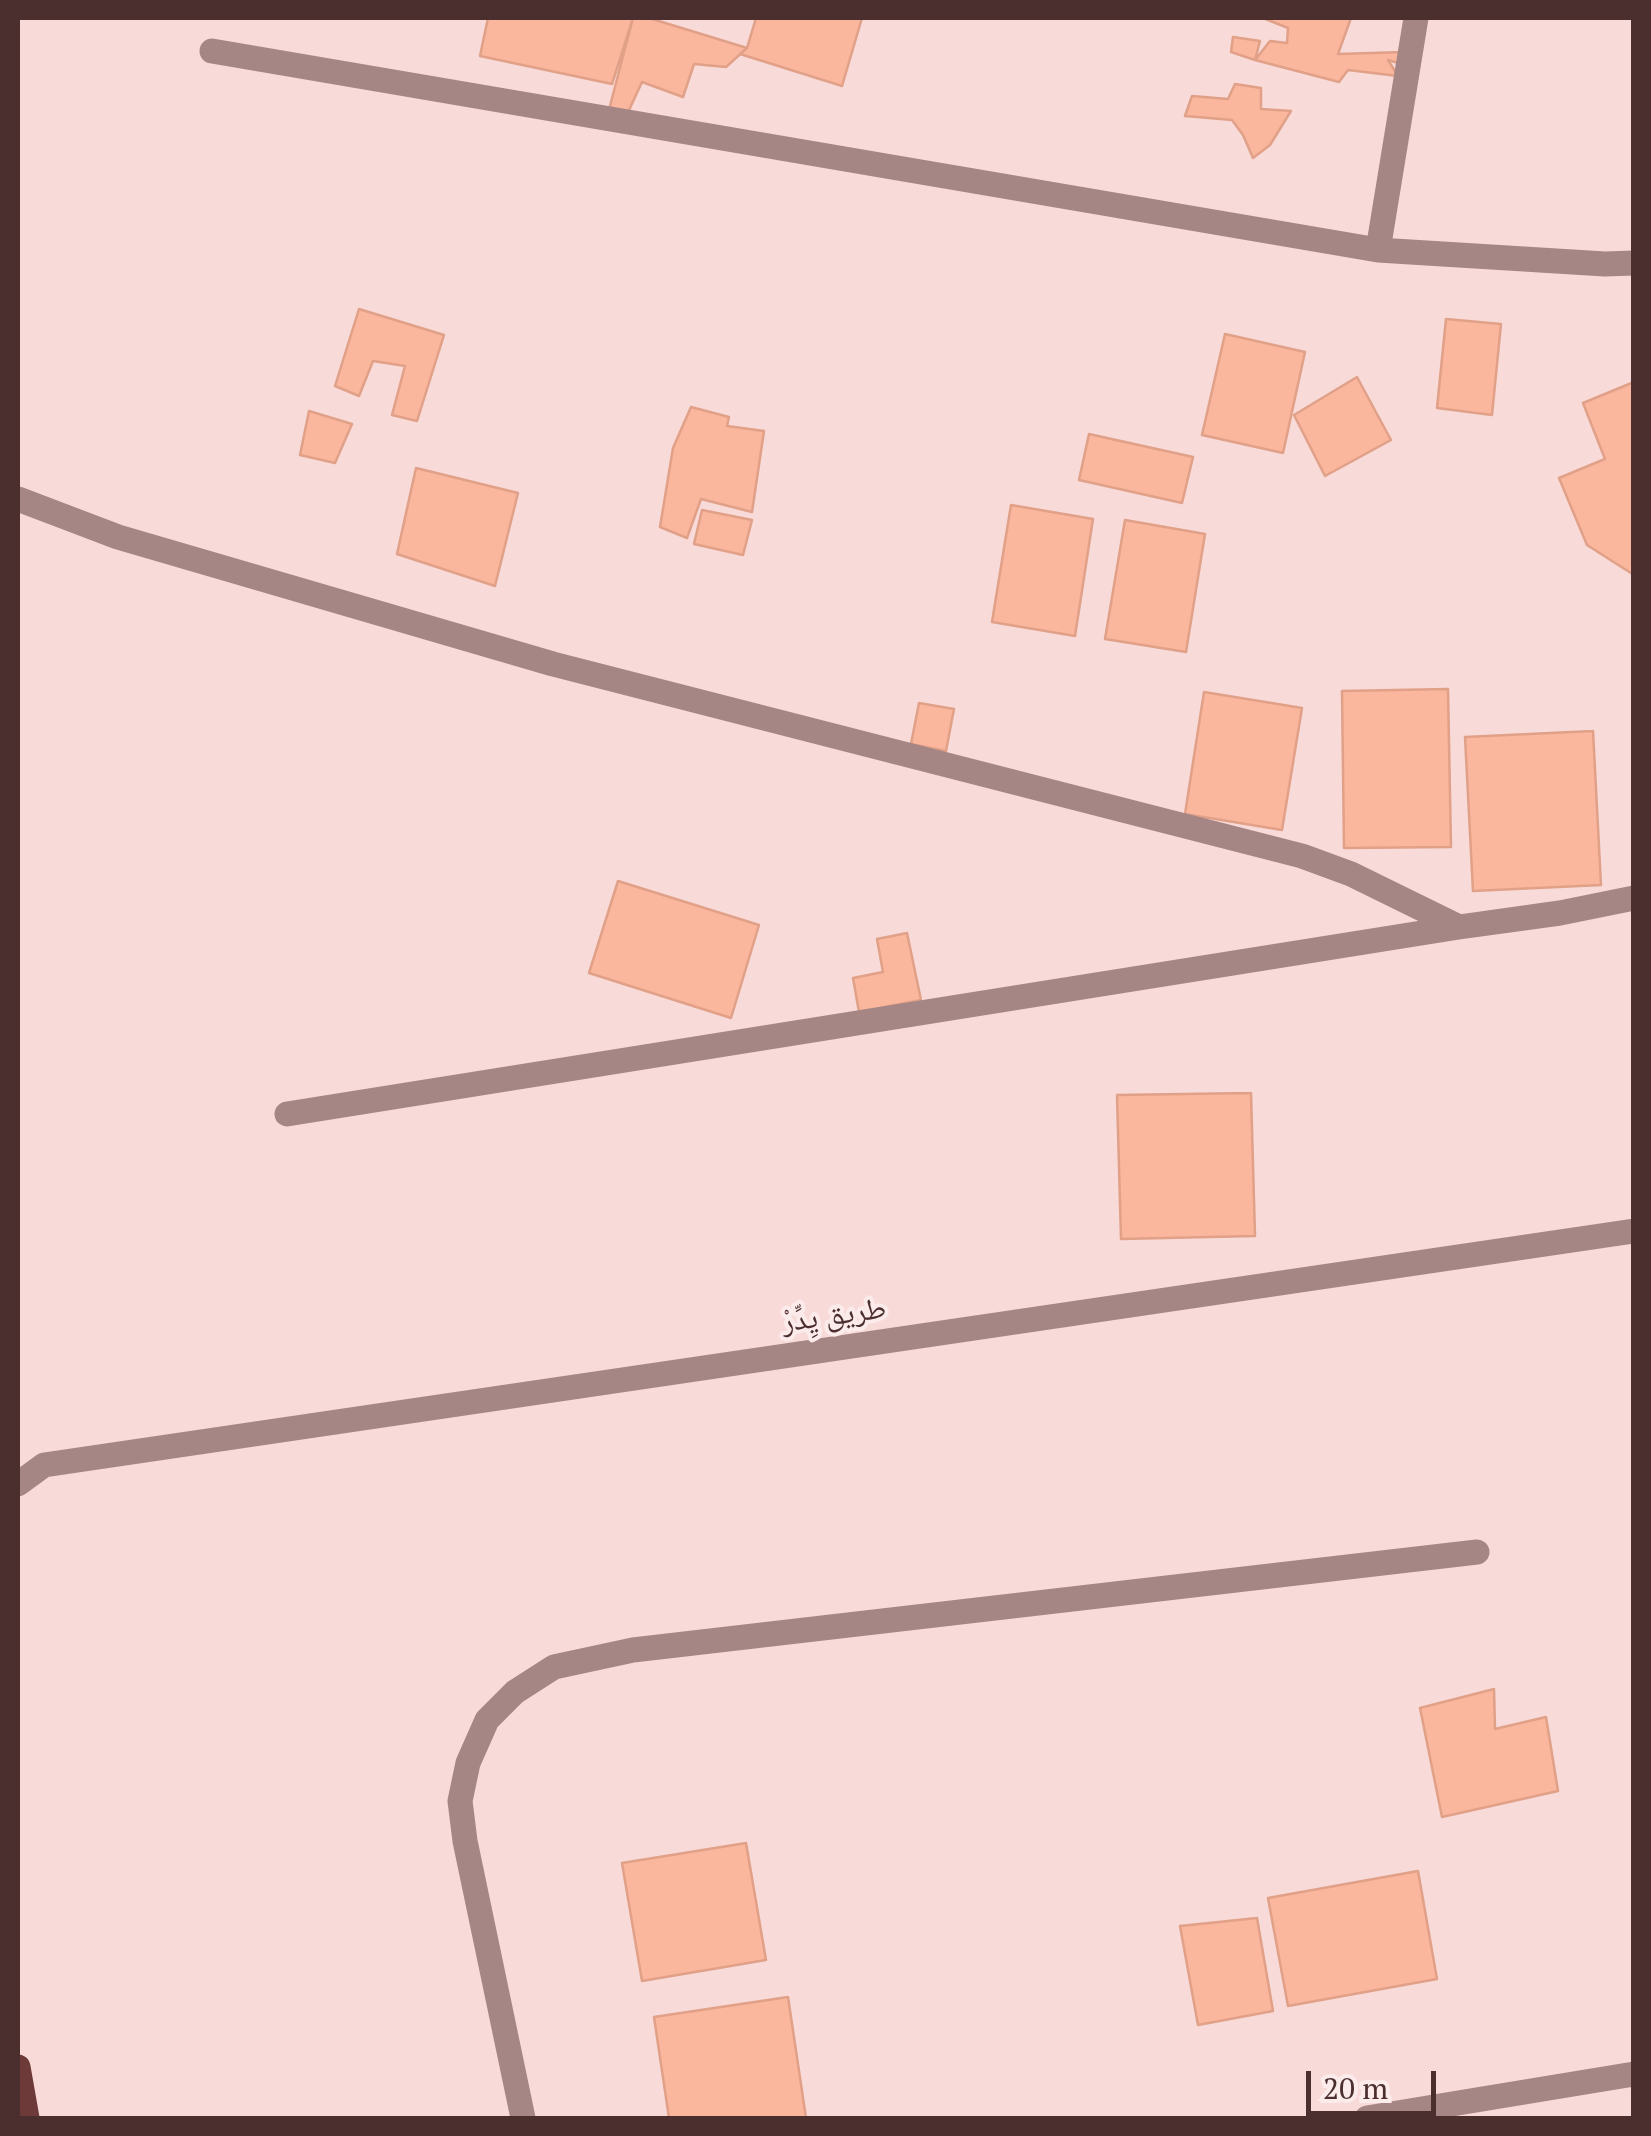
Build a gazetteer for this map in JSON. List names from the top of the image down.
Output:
{
  "streets": {
    "street": ["طريق يِدِّرْ"]
  },
  "scale_bar": "20 m"
}
